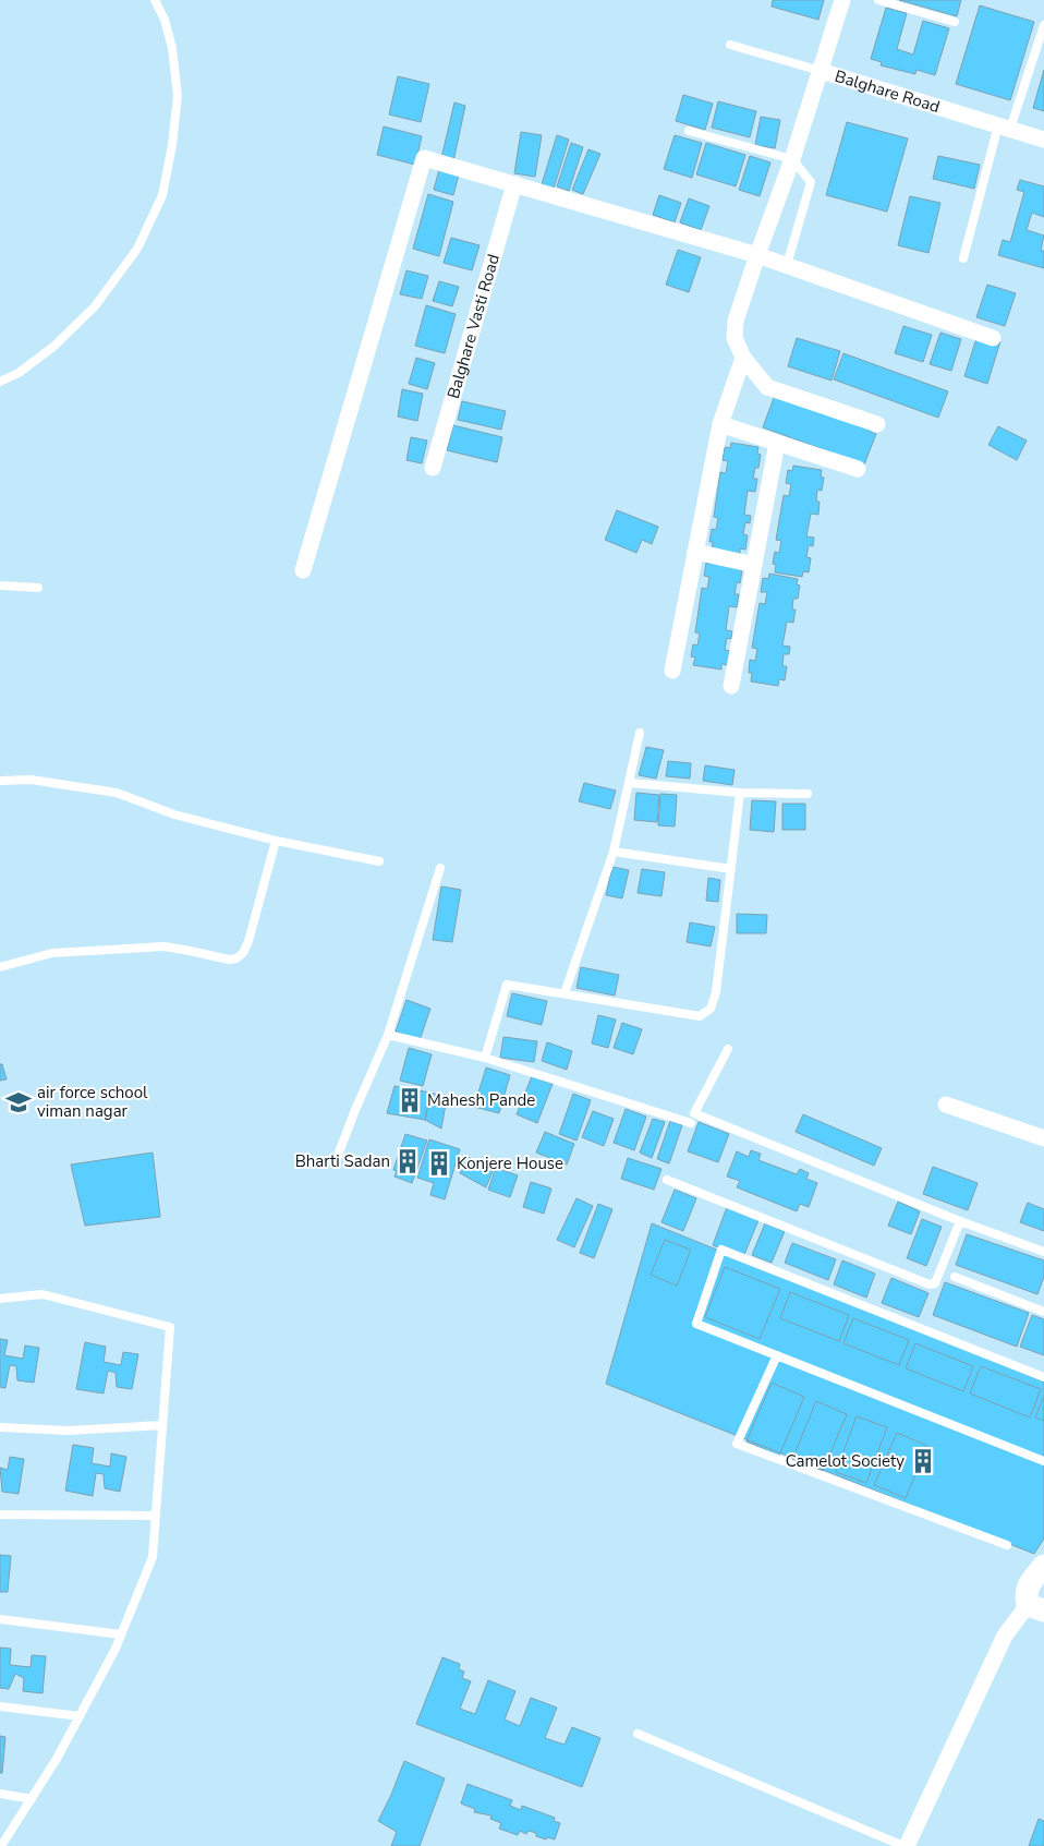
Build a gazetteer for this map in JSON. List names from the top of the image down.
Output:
{
  "streets": {
    "street": ["Balghare Road", "Balghare Vasti Road"]
  },
  "places": {
    "building": [
      "Mahesh Pande",
      "Bharti Sadan",
      "Konjere House",
      "Camelot Society"
    ],
    "school or university": ["air force school viman nagar"]
  }
}
